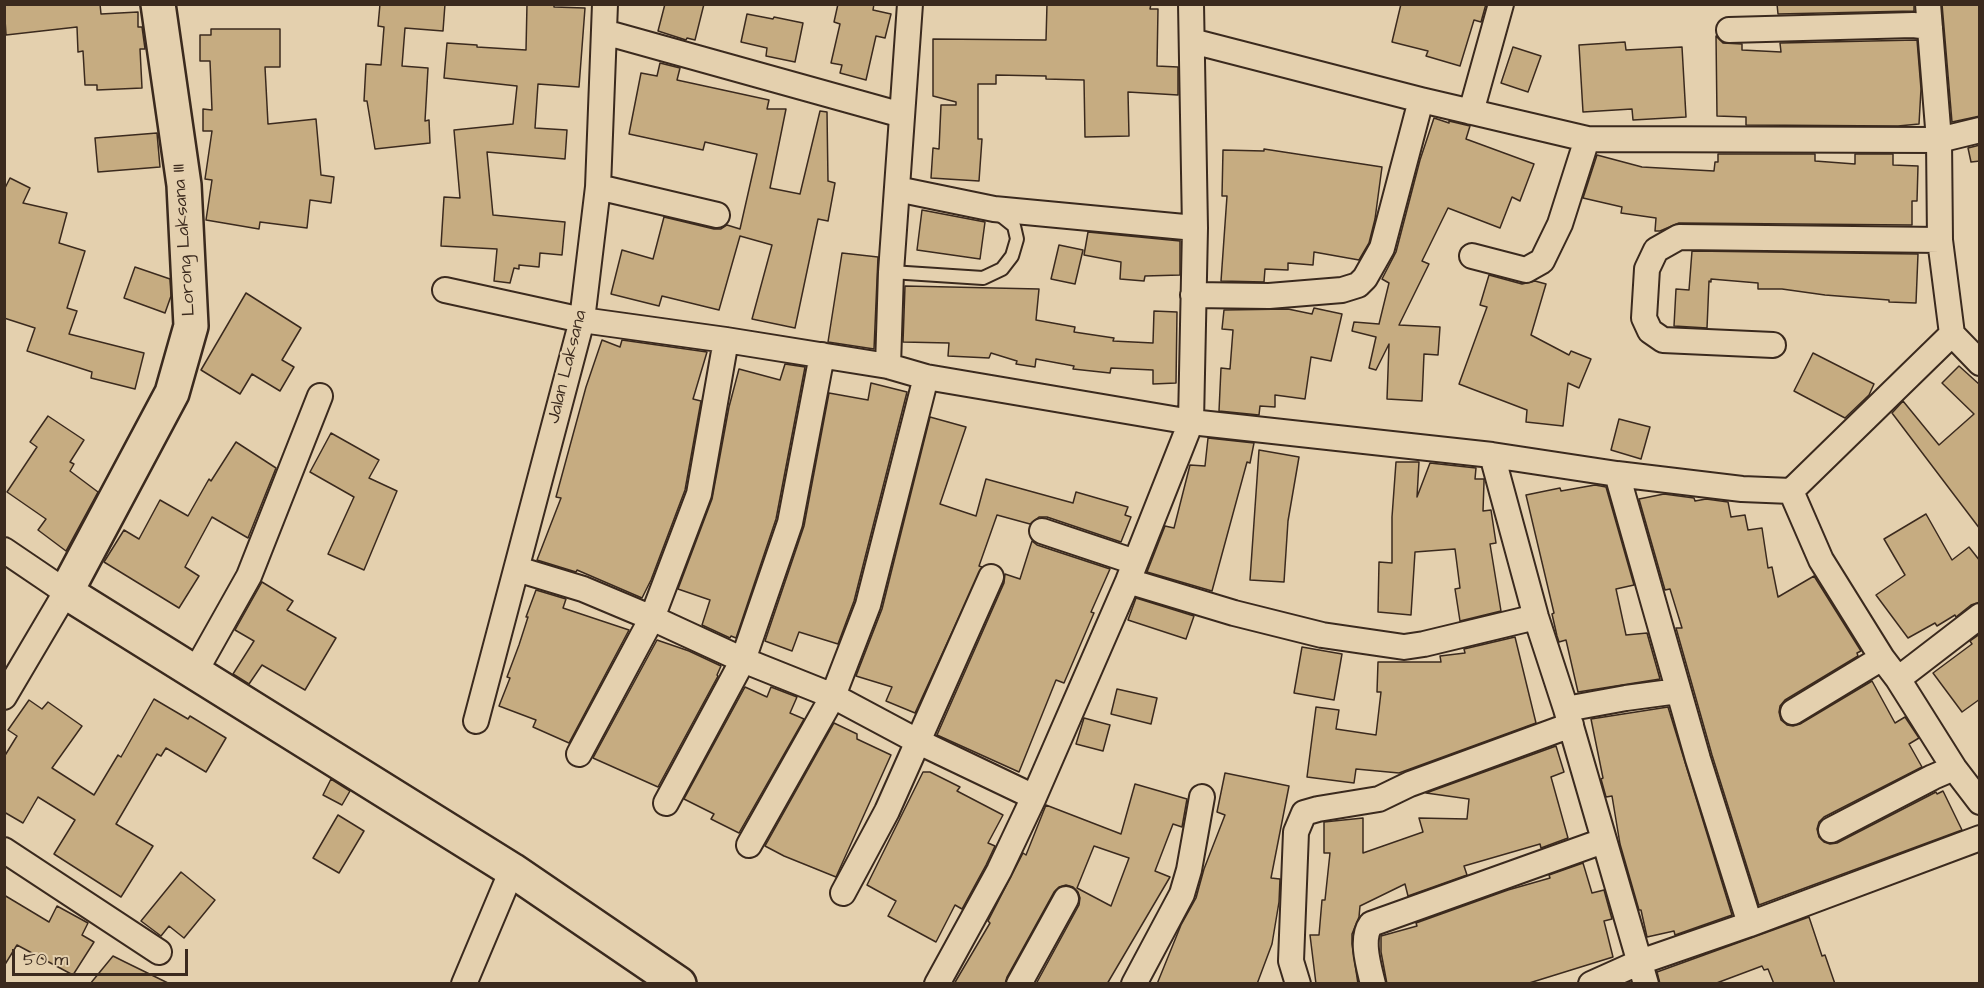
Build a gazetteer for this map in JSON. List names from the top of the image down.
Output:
{
  "streets": {
    "street": ["Lorong Laksana III", "Jalan Laksana"]
  },
  "scale_bar": "50 m"
}
